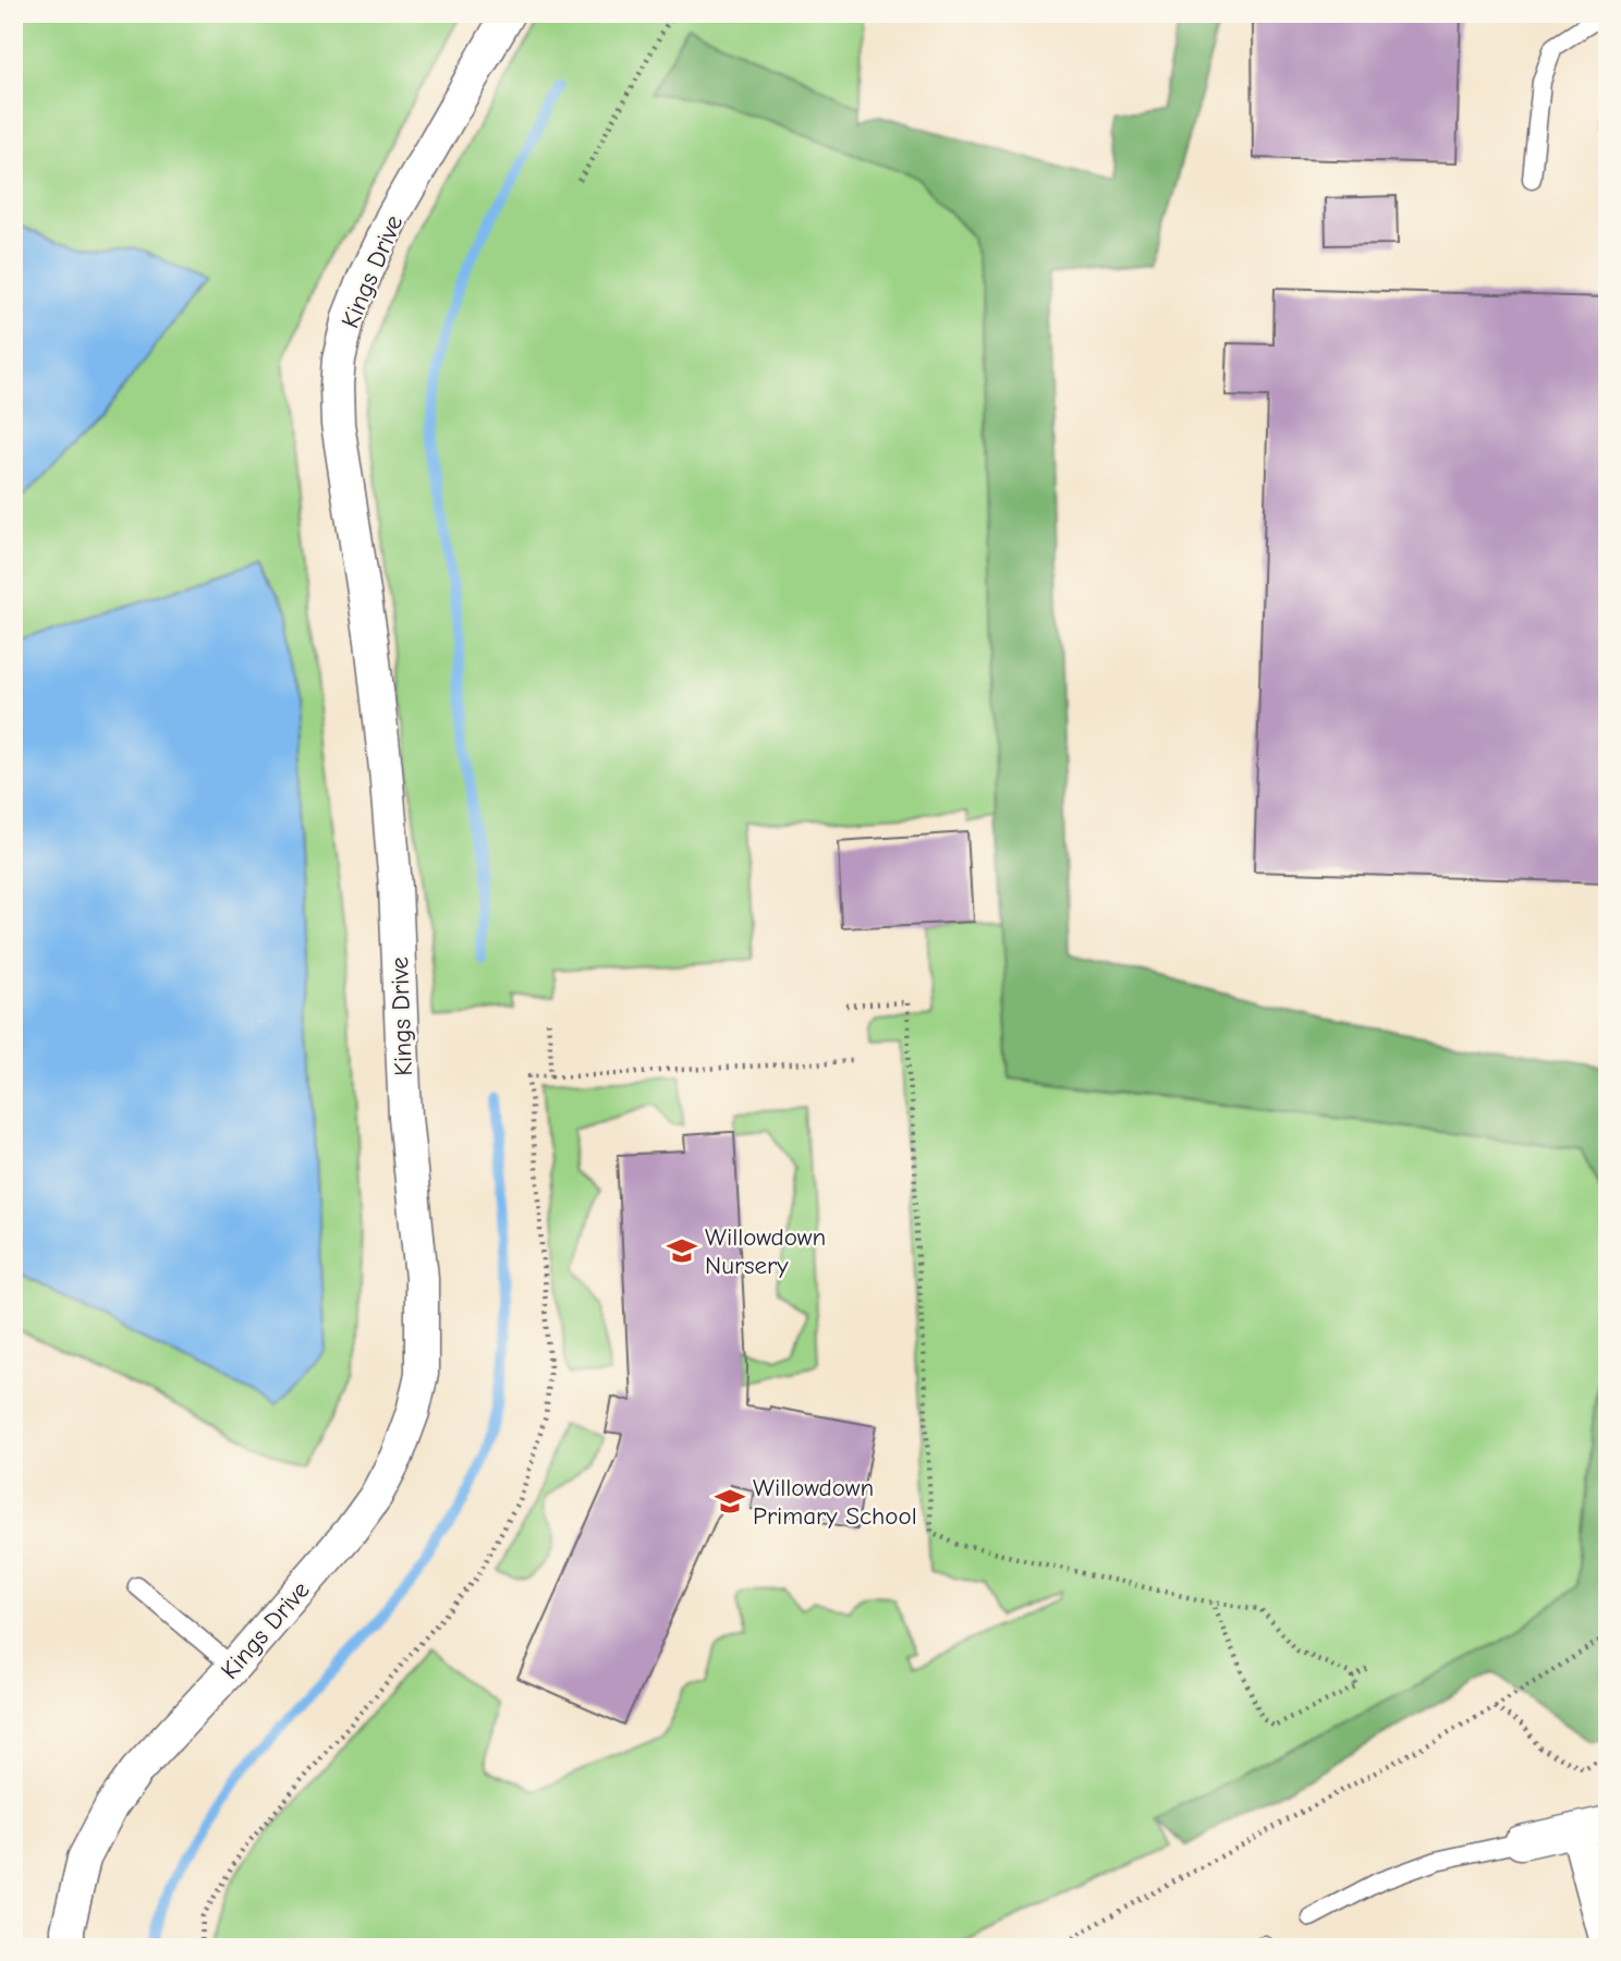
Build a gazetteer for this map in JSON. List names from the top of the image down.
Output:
{
  "streets": {
    "street": ["Kings Drive"]
  },
  "places": {
    "school or university": ["Willowdown Nursery", "Willowdown Primary School"]
  }
}
